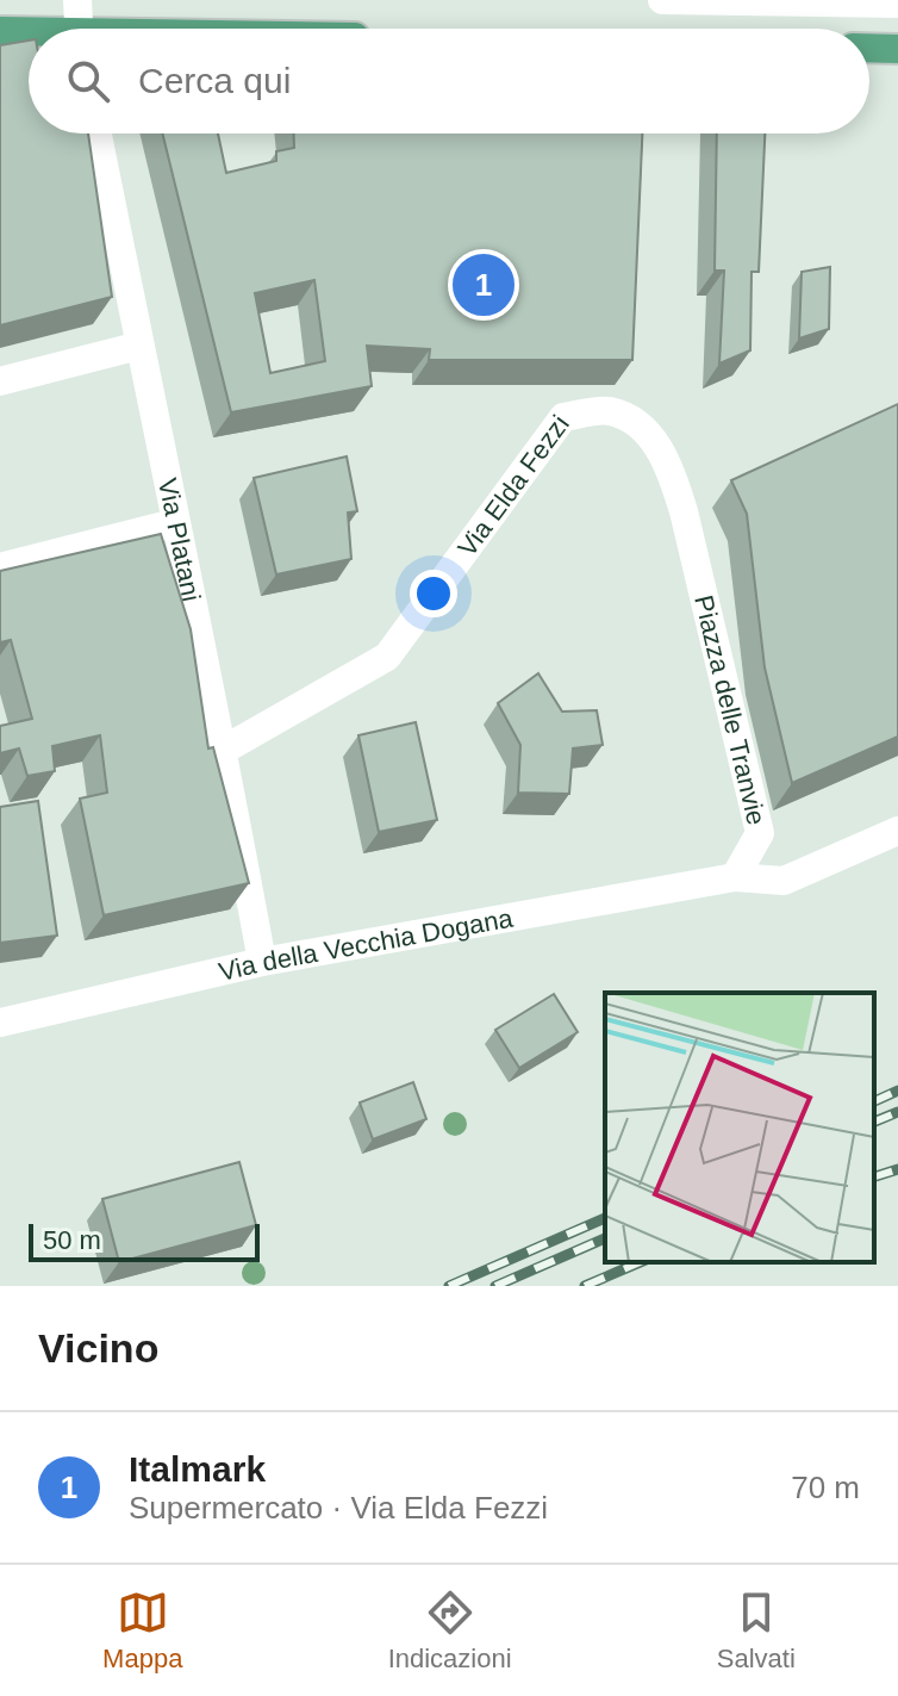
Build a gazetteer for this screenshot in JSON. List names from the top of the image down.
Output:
{
  "streets": {
    "street": [
      "Via Elda Fezzi",
      "Via Platani",
      "Piazza delle Tranvie",
      "Via della Vecchia Dogana"
    ]
  },
  "crossings": [
    ["Via Elda Fezzi", "Via Platani"],
    ["Via Elda Fezzi", "Piazza delle Tranvie"],
    ["Via Platani", "Via della Vecchia Dogana"],
    ["Piazza delle Tranvie", "Via della Vecchia Dogana"]
  ],
  "scale_bar": "50 m",
  "page": {
    "search": "Cerca qui",
    "pins": "1",
    "scale": "50 m",
    "heading": "Vicino",
    "list": [
      {
        "mark": "1",
        "name": "Italmark",
        "note": "Supermercato · Via Elda Fezzi",
        "value": "70 m"
      }
    ],
    "nav": ["Mappa", "Indicazioni", "Salvati"]
  }
}
